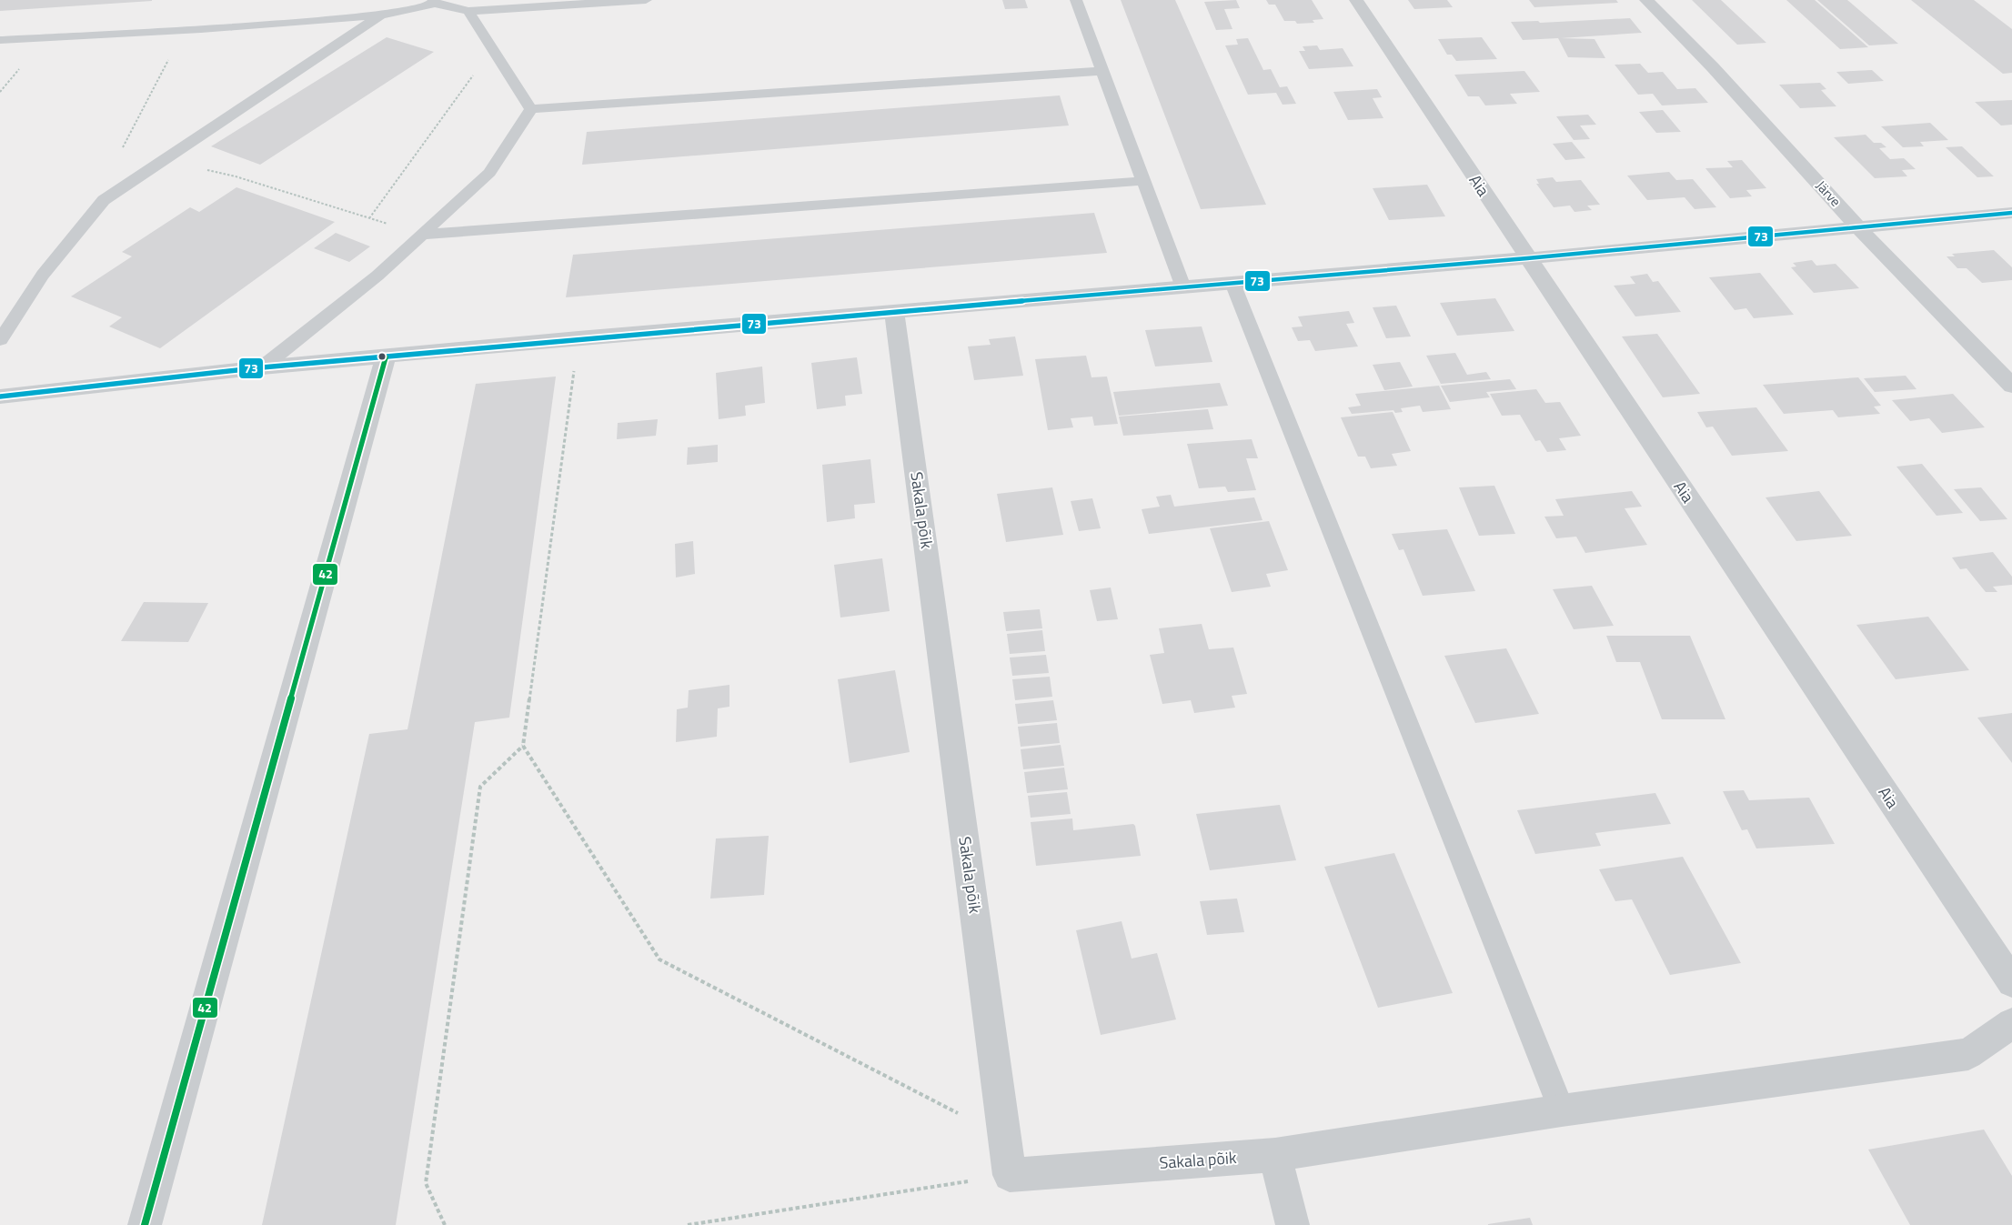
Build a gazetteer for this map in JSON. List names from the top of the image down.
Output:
{
  "streets": {
    "street": ["Aia", "Järve", "Sakala põik"]
  },
  "lines": ["transit line 73", "transit line 42"]
}
